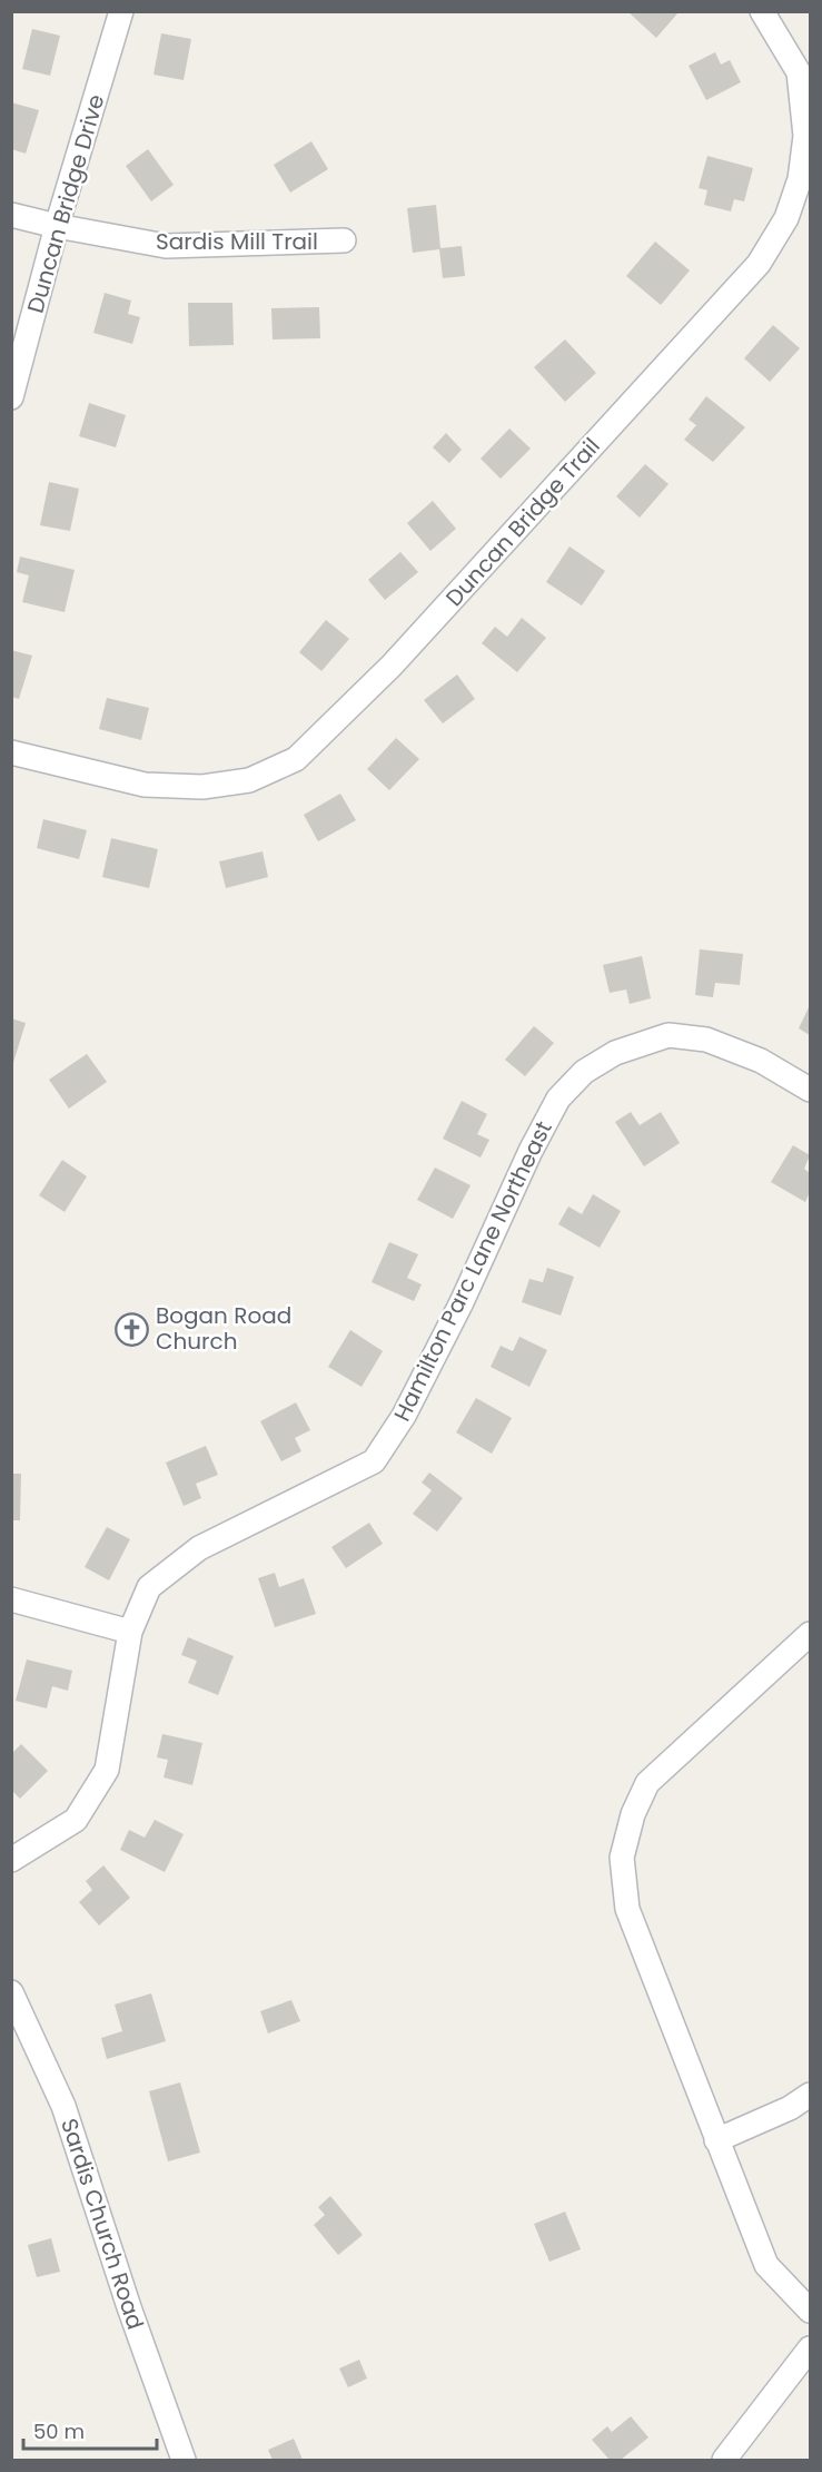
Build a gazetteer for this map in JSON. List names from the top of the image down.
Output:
{
  "streets": {
    "street": [
      "Duncan Bridge Drive",
      "Sardis Mill Trail",
      "Duncan Bridge Trail",
      "Hamilton Parc Lane Northeast",
      "Sardis Church Road"
    ]
  },
  "crossings": [
    ["Duncan Bridge Drive", "Sardis Mill Trail"]
  ],
  "places": {
    "church": ["Bogan Road Church"]
  },
  "scale_bar": "50 m"
}
